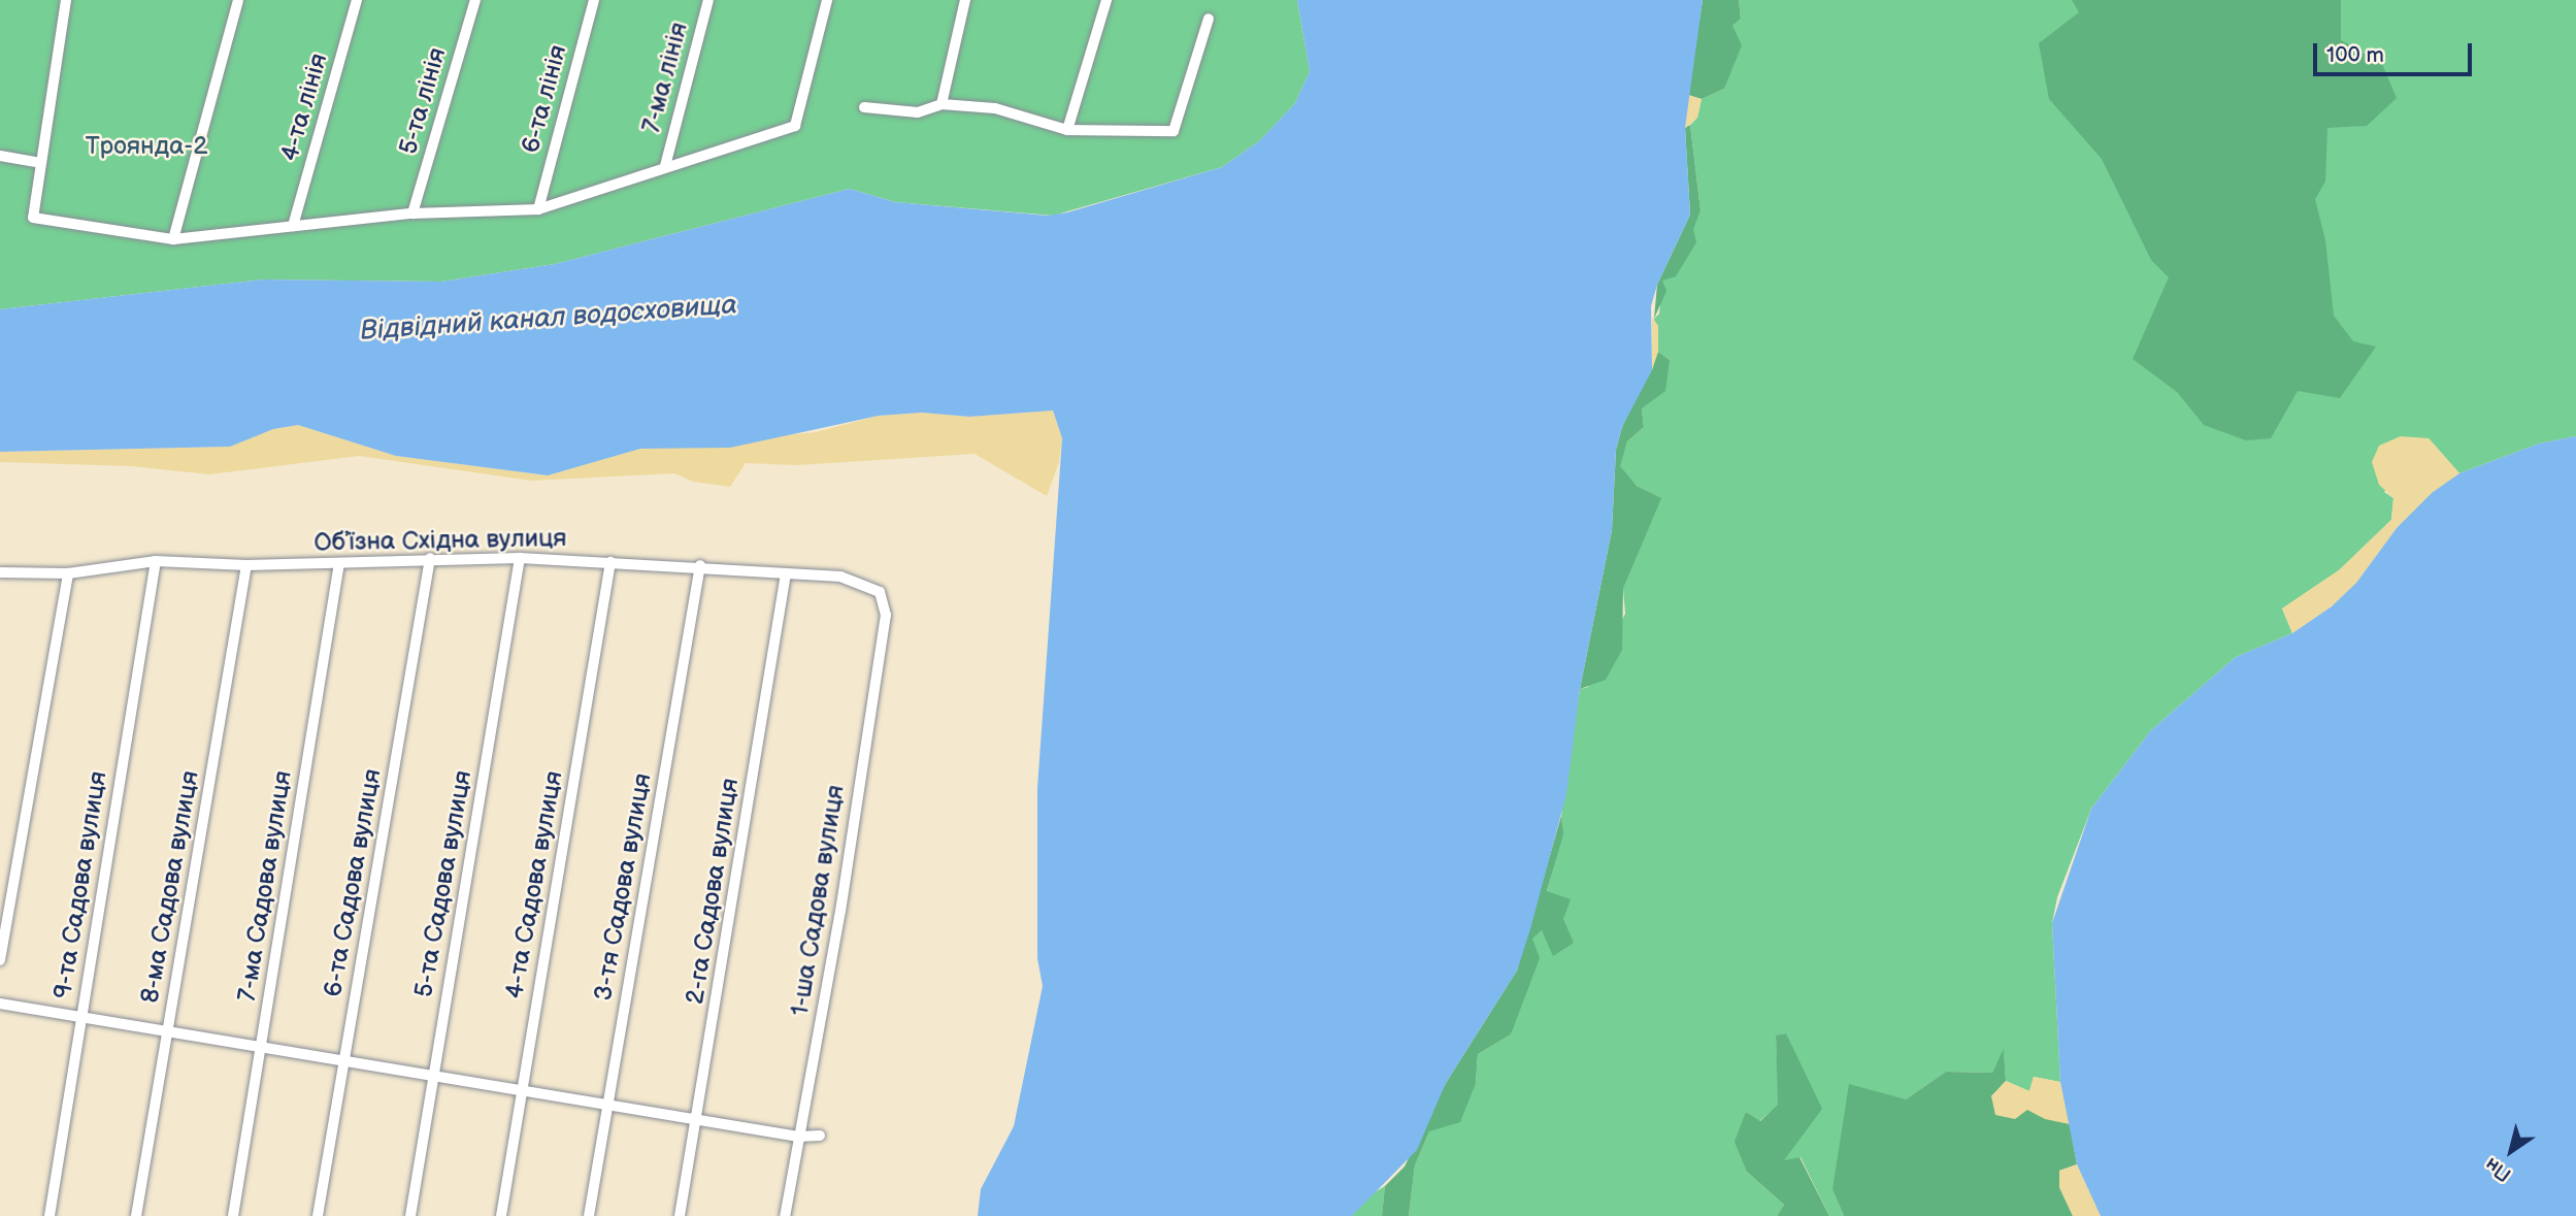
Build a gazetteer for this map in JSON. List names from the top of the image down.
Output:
{
  "streets": {
    "street": [
      "7-ма лінія",
      "6-та лінія",
      "5-та лінія",
      "4-та лінія",
      "Обʼїзна Східна вулиця",
      "6-та Садова вулиця",
      "5-та Садова вулиця",
      "9-та Садова вулиця",
      "4-та Садова вулиця",
      "7-ма Садова вулиця",
      "8-ма Садова вулиця",
      "3-тя Садова вулиця",
      "2-га Садова вулиця",
      "1-ша Садова вулиця"
    ]
  },
  "crossings": [
    ["Обʼїзна Східна вулиця", "6-та Садова вулиця"],
    ["Обʼїзна Східна вулиця", "5-та Садова вулиця"],
    ["Обʼїзна Східна вулиця", "9-та Садова вулиця"],
    ["Обʼїзна Східна вулиця", "4-та Садова вулиця"],
    ["Обʼїзна Східна вулиця", "7-ма Садова вулиця"],
    ["Обʼїзна Східна вулиця", "8-ма Садова вулиця"],
    ["Обʼїзна Східна вулиця", "3-тя Садова вулиця"],
    ["Обʼїзна Східна вулиця", "2-га Садова вулиця"],
    ["Обʼїзна Східна вулиця", "1-ша Садова вулиця"]
  ],
  "water": ["Відвідний канал водосховища"],
  "parks": ["Троянда-2"],
  "scale_bar": "100 m",
  "north": "bottom left"
}
